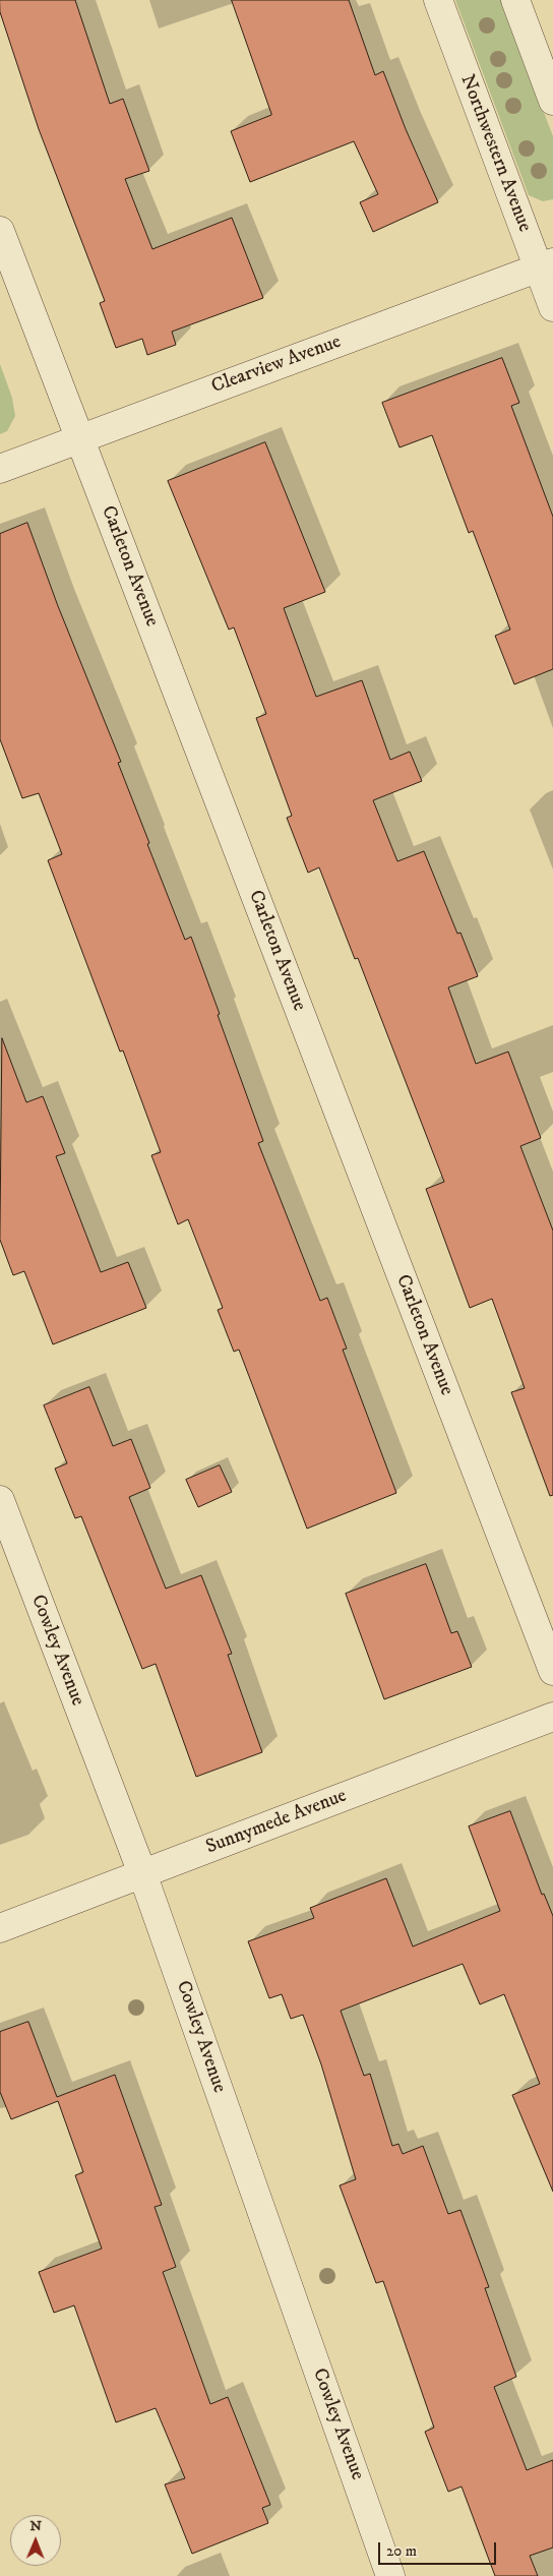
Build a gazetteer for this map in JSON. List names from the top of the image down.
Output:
{
  "streets": {
    "street": [
      "Northwestern Avenue",
      "Clearview Avenue",
      "Carleton Avenue",
      "Cowley Avenue",
      "Sunnymede Avenue"
    ]
  },
  "crossings": [
    ["Northwestern Avenue", "Clearview Avenue"],
    ["Clearview Avenue", "Carleton Avenue"],
    ["Cowley Avenue", "Sunnymede Avenue"]
  ],
  "scale_bar": "20 m",
  "north": "top"
}
